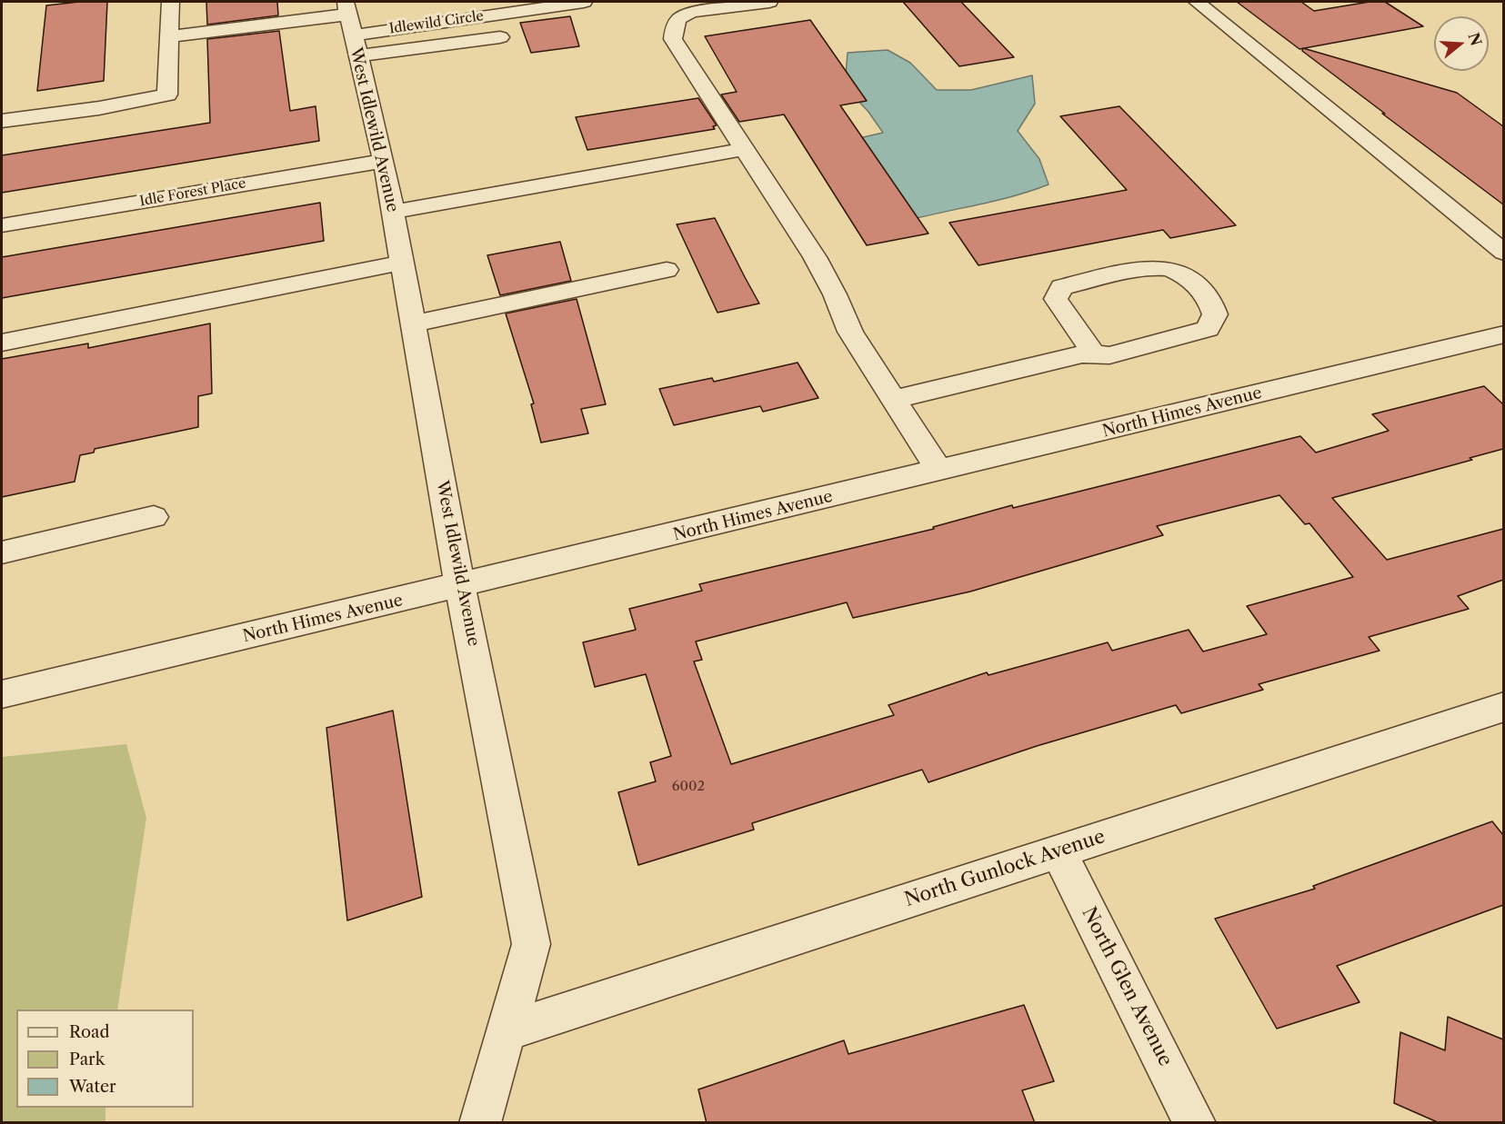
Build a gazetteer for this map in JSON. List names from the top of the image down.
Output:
{
  "streets": {
    "street": [
      "Idlewild Circle",
      "West Idlewild Avenue",
      "Idle Forest Place",
      "North Himes Avenue",
      "North Gunlock Avenue",
      "North Glen Avenue"
    ]
  },
  "crossings": [
    ["Idlewild Circle", "West Idlewild Avenue"],
    ["West Idlewild Avenue", "Idle Forest Place"],
    ["West Idlewild Avenue", "North Himes Avenue"],
    ["West Idlewild Avenue", "North Gunlock Avenue"],
    ["North Gunlock Avenue", "North Glen Avenue"]
  ],
  "house_numbers": ["6002"],
  "legend": ["Road", "Park", "Water"],
  "north": "right"
}
